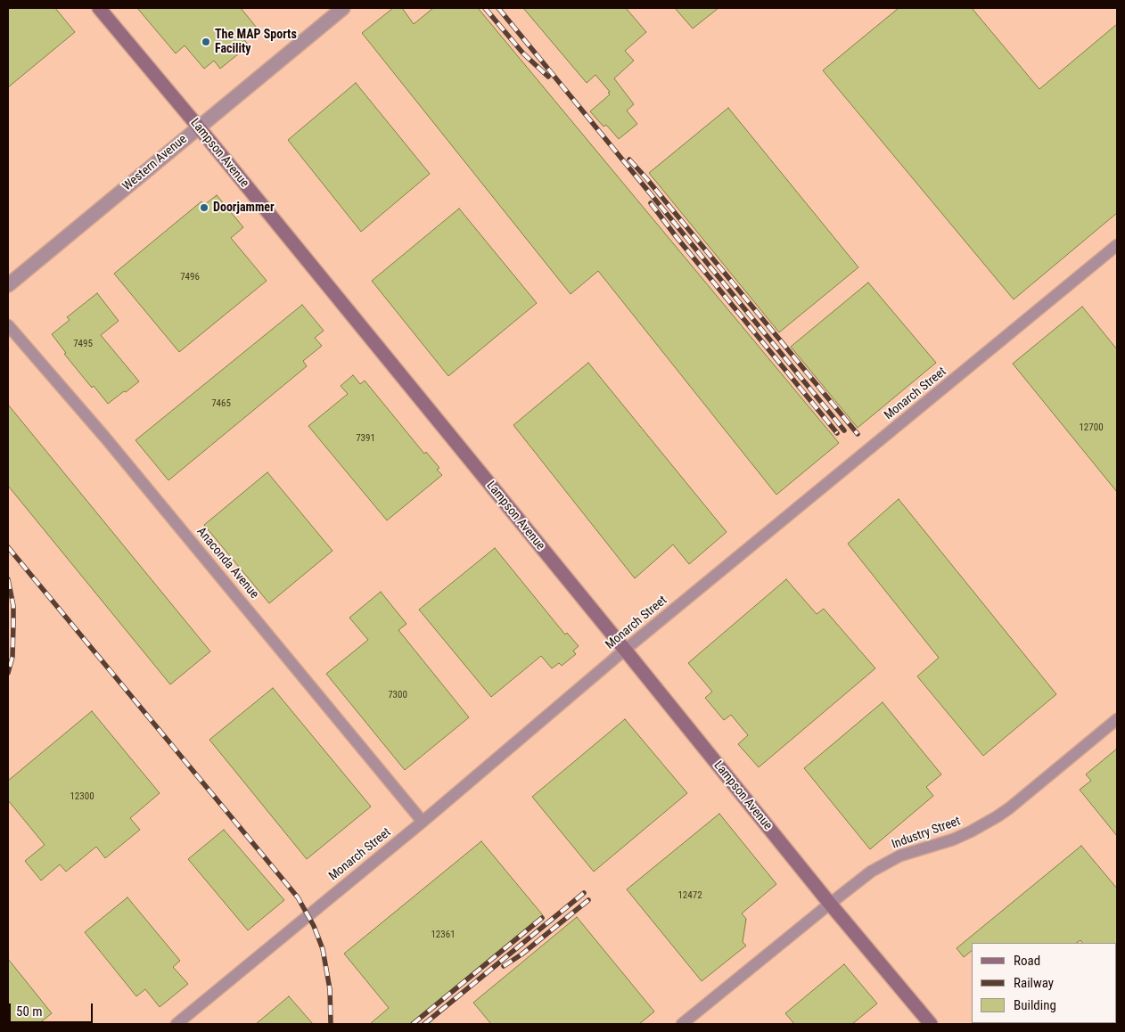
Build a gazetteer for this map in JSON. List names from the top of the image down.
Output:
{
  "streets": {
    "main road": ["Lampson Avenue"],
    "street": [
      "Western Avenue",
      "Monarch Street",
      "Anaconda Avenue",
      "Industry Street"
    ]
  },
  "crossings": [
    ["Lampson Avenue", "Western Avenue"],
    ["Lampson Avenue", "Monarch Street"],
    ["Lampson Avenue", "Industry Street"],
    ["Monarch Street", "Anaconda Avenue"]
  ],
  "places": ["The MAP Sports Facility", "Doorjammer"],
  "house_numbers": [
    "7496",
    "7495",
    "7465",
    "12700",
    "7391",
    "7300",
    "12300",
    "12472",
    "12361"
  ],
  "legend": ["Road", "Railway", "Building"],
  "scale_bar": "50 m"
}
